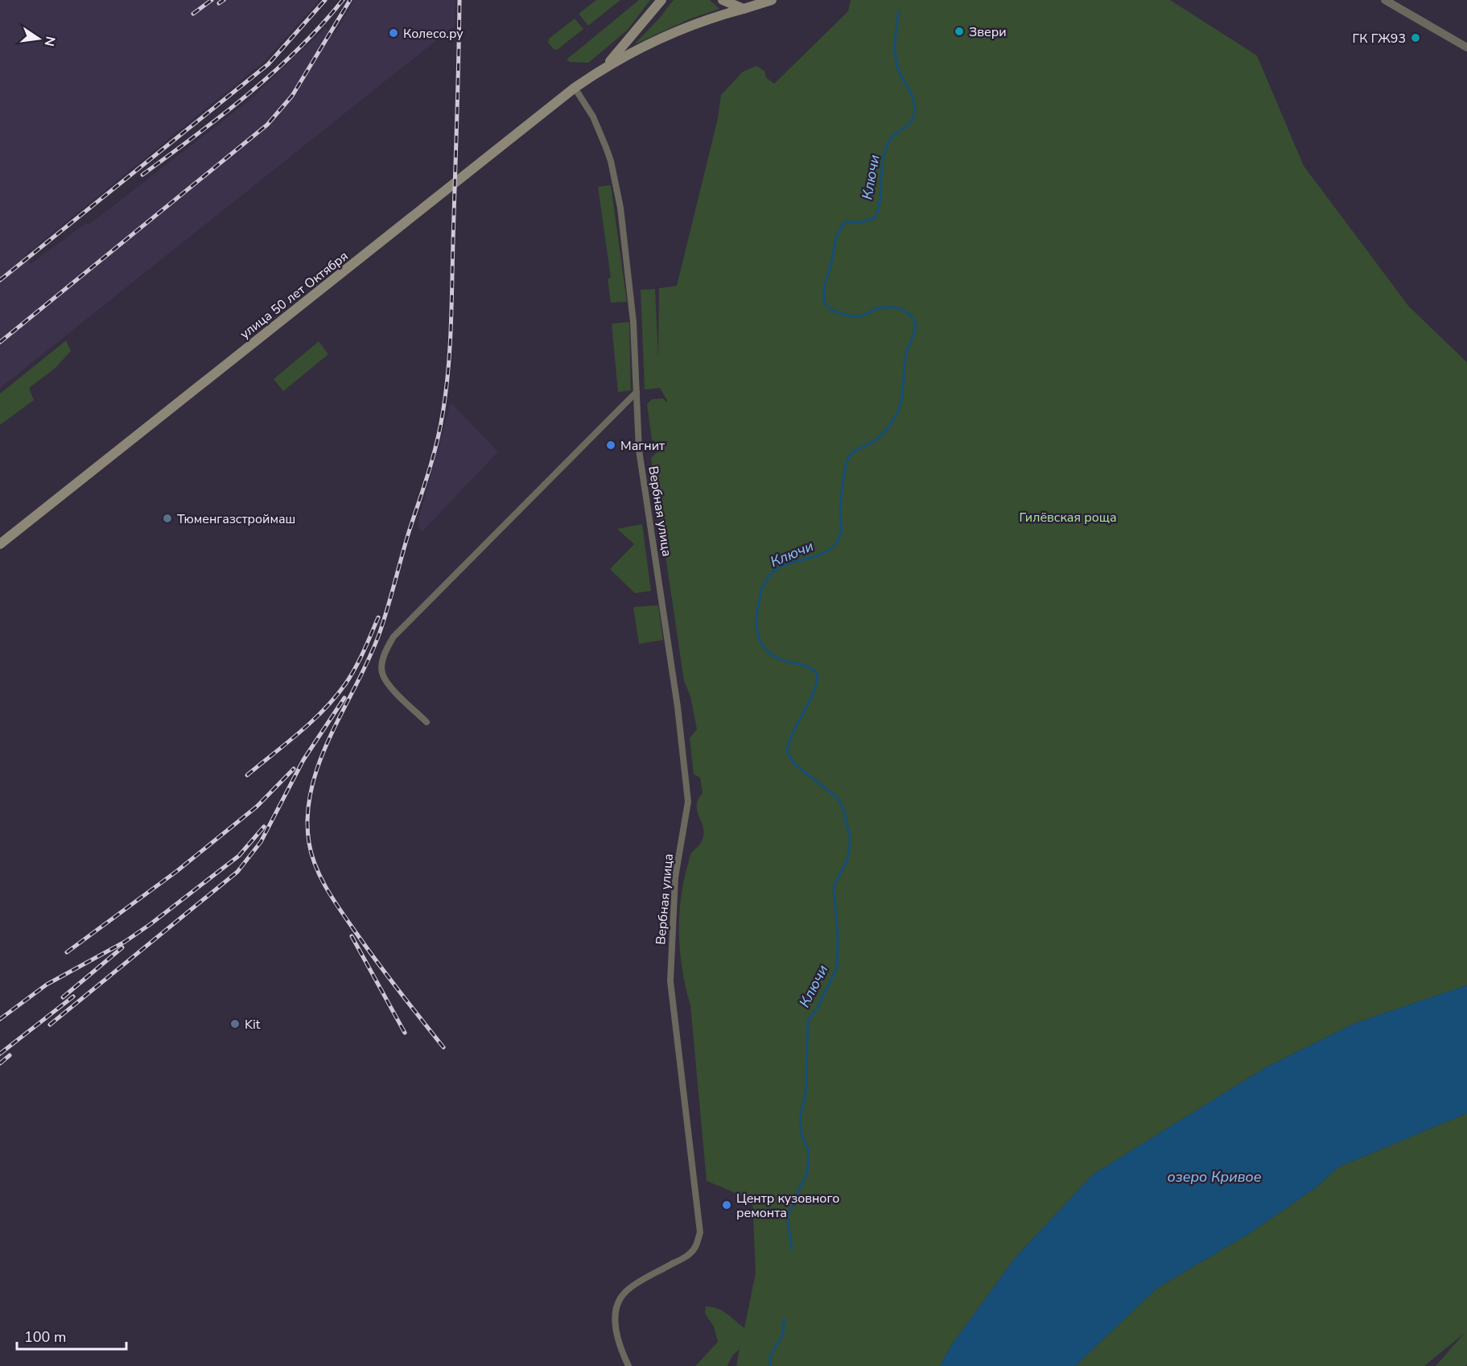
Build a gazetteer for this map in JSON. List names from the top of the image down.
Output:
{
  "streets": {
    "main road": ["улица 50 лет Октября"],
    "street": ["Вербная улица"]
  },
  "crossings": [
    ["улица 50 лет Октября", "Вербная улица"]
  ],
  "water": ["Ключи", "озеро Кривое"],
  "parks": ["Гилёвская роща"],
  "places": [
    "Звери",
    "Колесо.ру",
    "ГК ГЖ93",
    "Магнит",
    "Тюменгазстроймаш",
    "Kit",
    "Центр кузовного ремонта"
  ],
  "scale_bar": "100 m",
  "north": "right"
}
